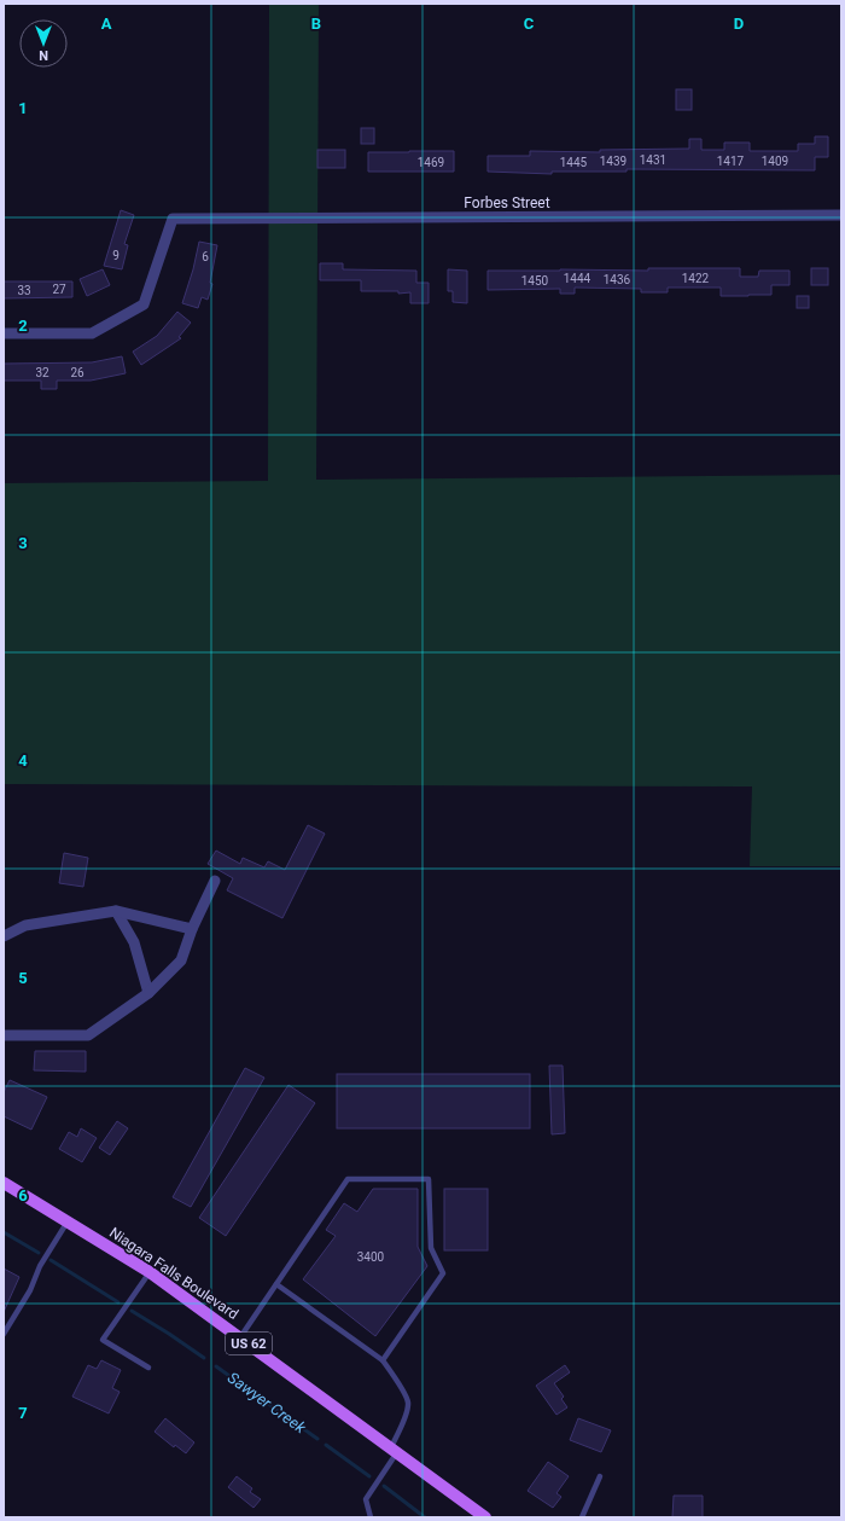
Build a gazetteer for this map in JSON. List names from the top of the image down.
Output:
{
  "streets": {
    "main road": ["Niagara Falls Boulevard", "US 62"],
    "street": ["Forbes Street"]
  },
  "water": ["Sawyer Creek"],
  "house_numbers": [
    "1431",
    "1439",
    "1417",
    "1409",
    "1469",
    "1445",
    "9",
    "6",
    "1444",
    "1422",
    "1436",
    "1450",
    "27",
    "33",
    "32",
    "26",
    "3400"
  ],
  "north": "bottom",
  "grid": {
    "columns": [
      "A",
      "B",
      "C",
      "D"
    ],
    "rows": [
      "1",
      "2",
      "3",
      "4",
      "5",
      "6",
      "7"
    ]
  }
}
